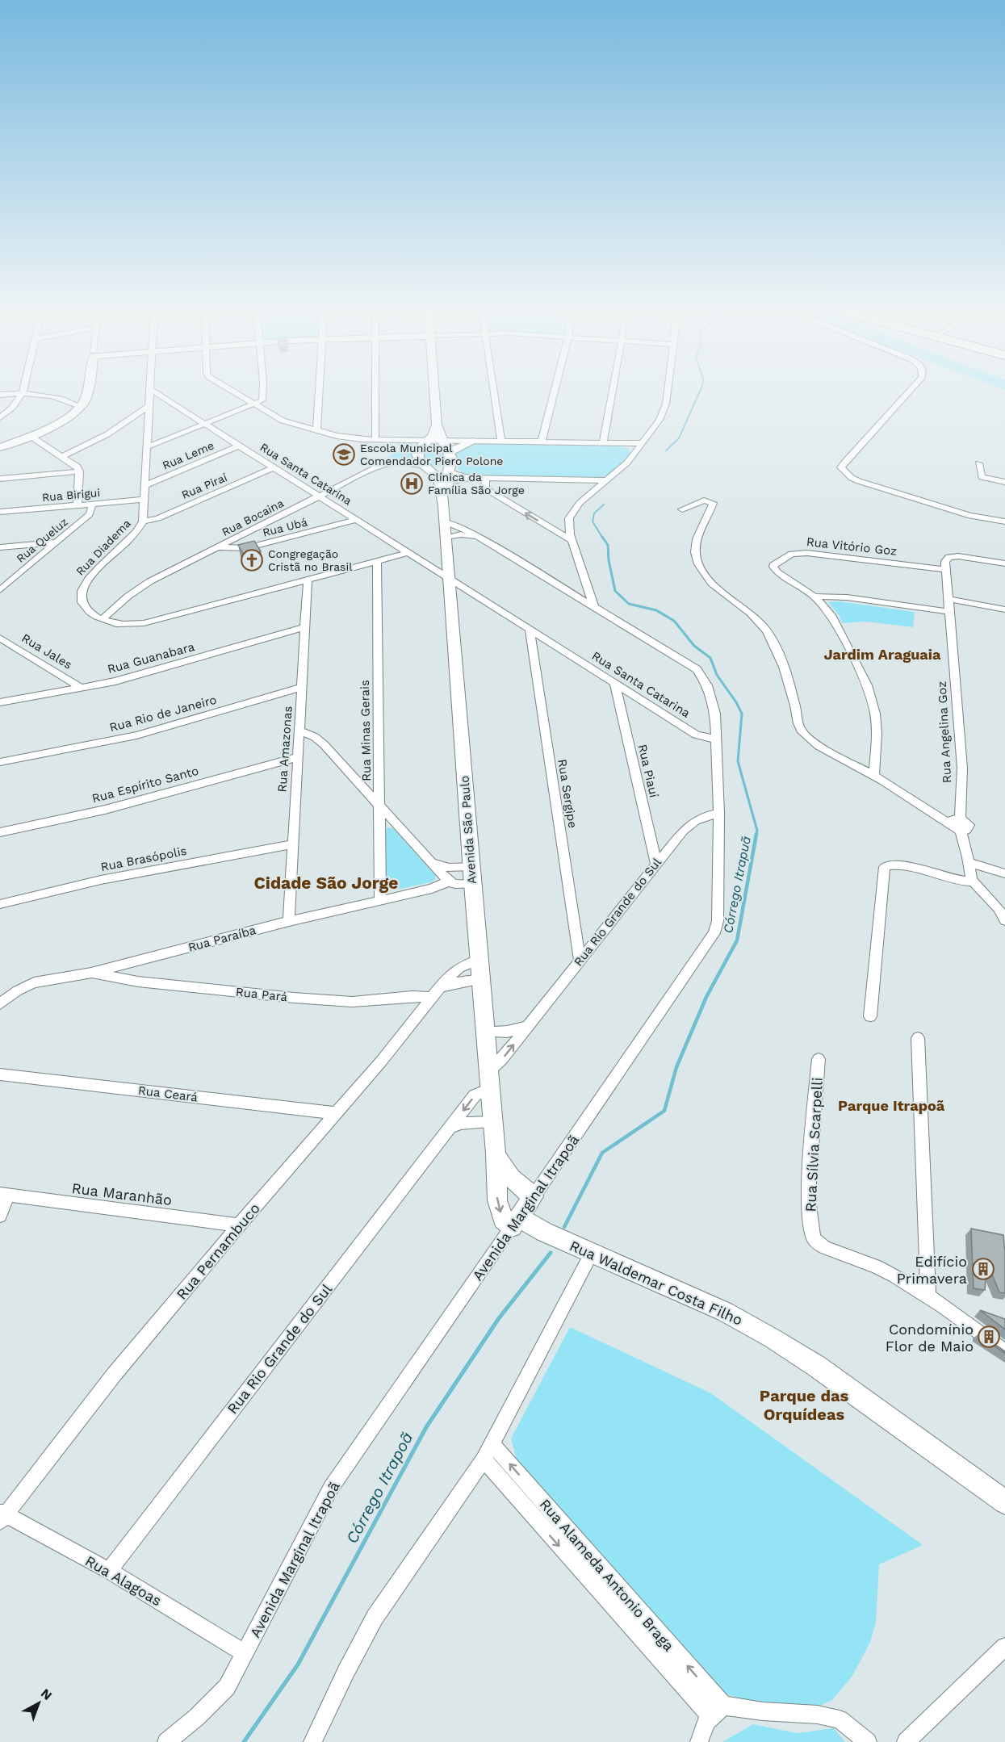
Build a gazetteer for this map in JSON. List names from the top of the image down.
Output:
{
  "streets": {
    "main road": ["Avenida São Paulo", "Avenida Marginal Itrapoã", "Rua Waldemar Costa Filho"],
    "street": [
      "Rua Leme",
      "Rua Santa Catarina",
      "Rua Piraí",
      "Rua Birigui",
      "Rua Bocaina",
      "Rua Ubá",
      "Rua Queluz",
      "Rua Vitório Goz",
      "Rua Diadema",
      "Rua Jales",
      "Rua Guanabara",
      "Rua Rio de Janeiro",
      "Rua Minas Gerais",
      "Rua Angelina Goz",
      "Rua Amazonas",
      "Rua Piauí",
      "Rua Espírito Santo",
      "Rua Sergipe",
      "Rua Brasópolis",
      "Rua Rio Grande do Sul",
      "Rua Paraíba",
      "Rua Pará",
      "Rua Ceará",
      "Rua Sílvia Scarpelli",
      "Rua Maranhão",
      "Rua Pernambuco",
      "Rua Alameda Antonio Braga",
      "Rua Alagoas"
    ]
  },
  "crossings": [
    ["Rua Leme", "Rua Santa Catarina"],
    ["Rua Leme", "Rua Diadema"],
    ["Rua Santa Catarina", "Rua Piraí"],
    ["Rua Santa Catarina", "Rua Bocaina"],
    ["Rua Santa Catarina", "Rua Ubá"],
    ["Rua Santa Catarina", "Rua Diadema"],
    ["Rua Santa Catarina", "Rua Piauí"],
    ["Rua Santa Catarina", "Rua Sergipe"],
    ["Rua Santa Catarina", "Avenida São Paulo"],
    ["Rua Santa Catarina", "Avenida Marginal Itrapoã"],
    ["Rua Piraí", "Rua Diadema"],
    ["Rua Birigui", "Rua Queluz"],
    ["Rua Birigui", "Rua Diadema"],
    ["Rua Bocaina", "Rua Ubá"],
    ["Rua Bocaina", "Rua Diadema"],
    ["Rua Bocaina", "Avenida São Paulo"],
    ["Rua Vitório Goz", "Rua Angelina Goz"],
    ["Rua Diadema", "Rua Minas Gerais"],
    ["Rua Diadema", "Rua Amazonas"],
    ["Rua Jales", "Rua Guanabara"],
    ["Rua Guanabara", "Rua Amazonas"],
    ["Rua Rio de Janeiro", "Rua Amazonas"],
    ["Rua Minas Gerais", "Rua Paraíba"],
    ["Rua Amazonas", "Rua Espírito Santo"],
    ["Rua Amazonas", "Rua Brasópolis"],
    ["Rua Amazonas", "Rua Paraíba"],
    ["Rua Piauí", "Rua Rio Grande do Sul"],
    ["Rua Sergipe", "Rua Rio Grande do Sul"],
    ["Avenida São Paulo", "Rua Rio Grande do Sul"],
    ["Avenida São Paulo", "Avenida Marginal Itrapoã"],
    ["Avenida São Paulo", "Rua Pernambuco"],
    ["Avenida São Paulo", "Rua Waldemar Costa Filho"],
    ["Rua Rio Grande do Sul", "Avenida Marginal Itrapoã"],
    ["Rua Rio Grande do Sul", "Rua Alagoas"],
    ["Rua Paraíba", "Rua Pará"],
    ["Rua Pará", "Rua Pernambuco"],
    ["Rua Ceará", "Rua Pernambuco"],
    ["Rua Maranhão", "Rua Pernambuco"],
    ["Avenida Marginal Itrapoã", "Rua Waldemar Costa Filho"],
    ["Avenida Marginal Itrapoã", "Rua Alagoas"],
    ["Rua Pernambuco", "Rua Alagoas"]
  ],
  "districts": [
    "Jardim Araguaia",
    "Cidade São Jorge",
    "Parque Itrapoã",
    "Parque das Orquídeas"
  ],
  "water": ["Córrego Itrapuã", "Córrego Itrapoã"],
  "places": {
    "school or university": ["Escola Municipal Comendador Piero Polone"],
    "hospital": ["Clínica da Família São Jorge"],
    "church": ["Congregação Cristã no Brasil"],
    "building": ["Edifício Primavera", "Condomínio Flor de Maio"]
  },
  "north": "top right"
}
